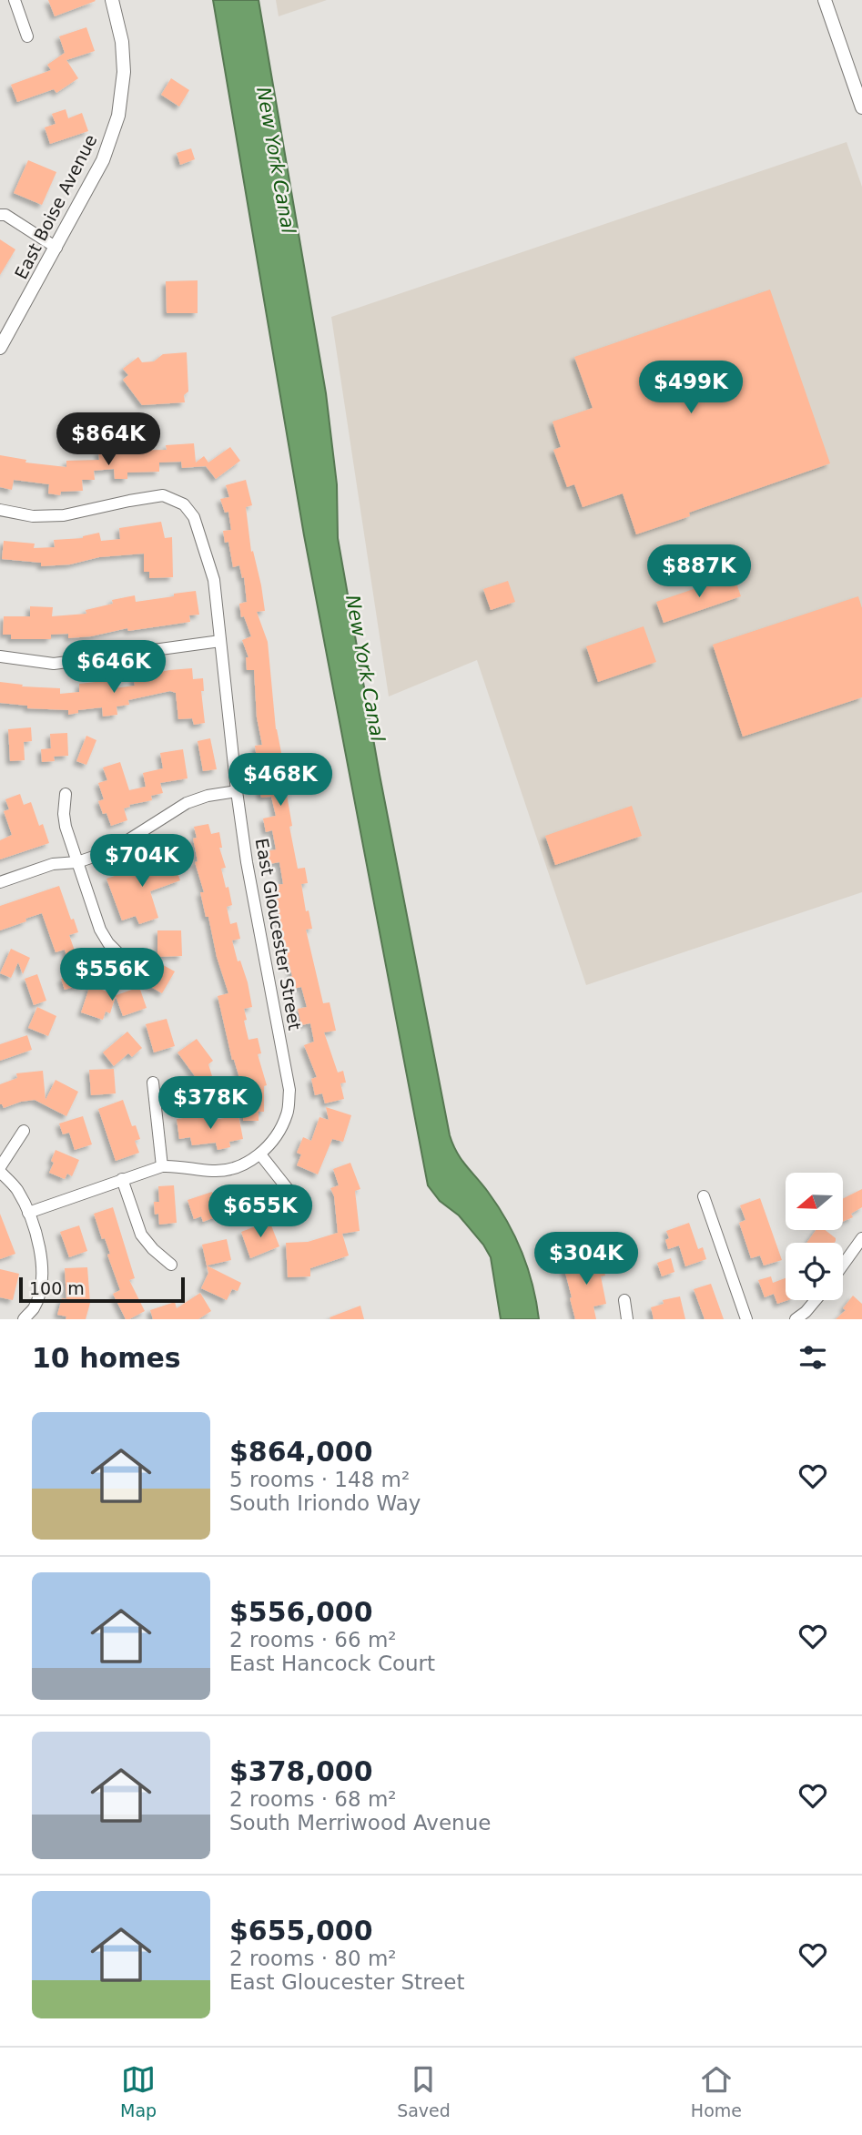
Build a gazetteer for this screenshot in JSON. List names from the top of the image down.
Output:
{
  "streets": {
    "street": ["East Boise Avenue", "East Gloucester Street"]
  },
  "water": ["New York Canal"],
  "scale_bar": "100 m",
  "north": "left",
  "page": {
    "price": [
      "$499K",
      "$864K",
      "$887K",
      "$646K",
      "$468K",
      "$704K",
      "$556K",
      "$378K",
      "$655K",
      "$304K"
    ],
    "scale": "100 m",
    "heading": "10 homes",
    "list": [
      {
        "name": "$864,000",
        "note": "5 rooms · 148 m² · South Iriondo Way"
      },
      {
        "name": "$556,000",
        "note": "2 rooms · 66 m² · East Hancock Court"
      },
      {
        "name": "$378,000",
        "note": "2 rooms · 68 m² · South Merriwood Avenue"
      },
      {
        "name": "$655,000",
        "note": "2 rooms · 80 m² · East Gloucester Street"
      }
    ],
    "tabs": ["Map", "Saved", "Home"]
  }
}
